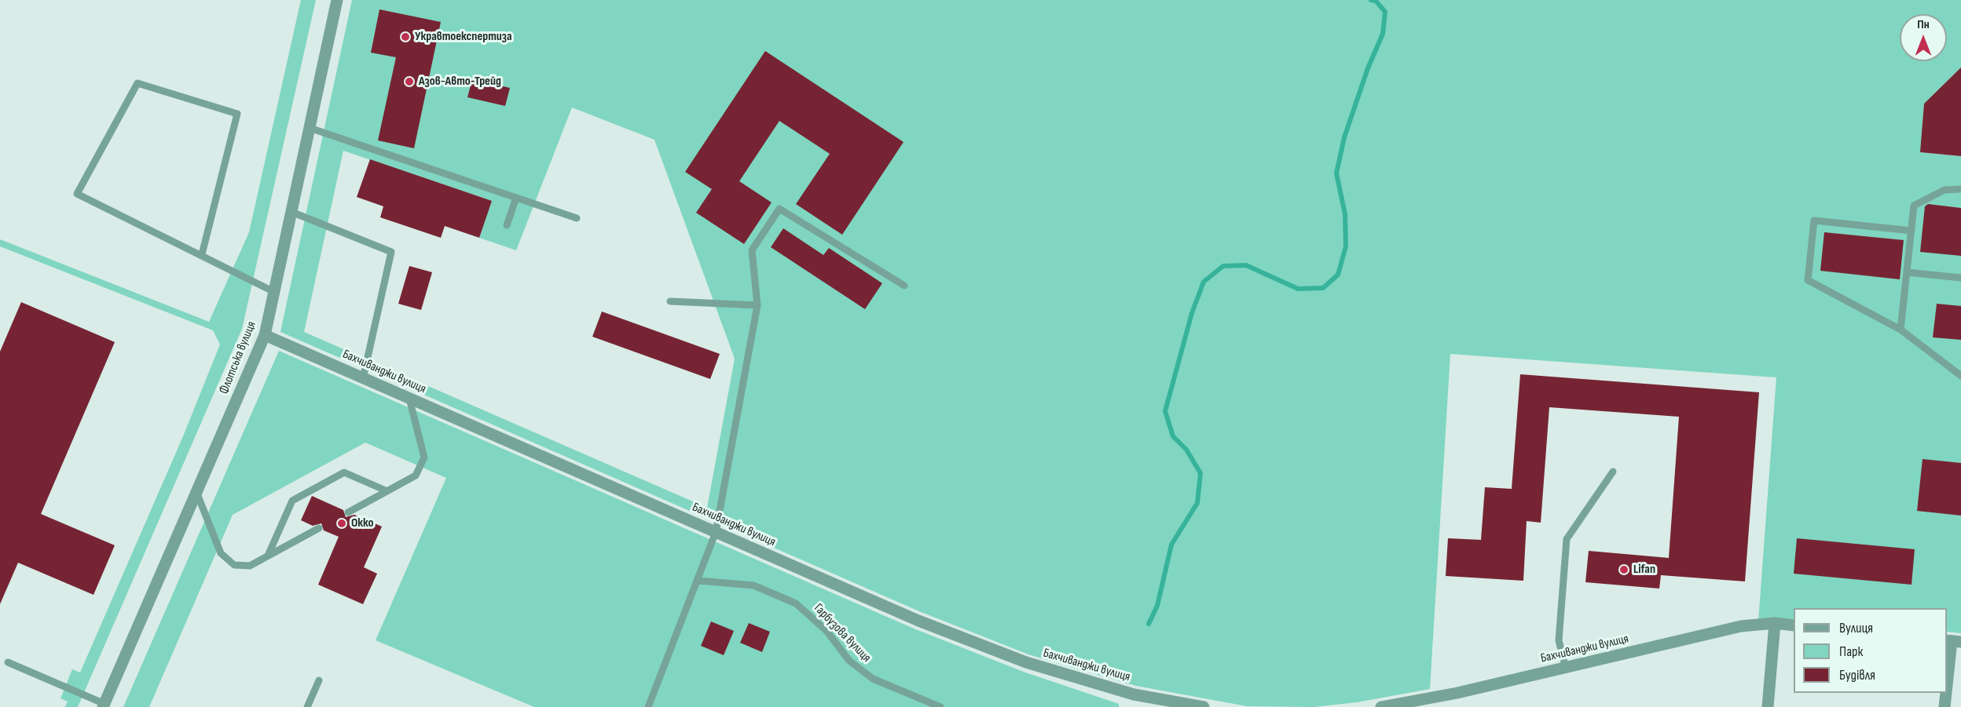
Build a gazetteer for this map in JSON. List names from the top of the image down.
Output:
{
  "streets": {
    "street": ["Флотська вулиця", "Бахчиванджи вулиця"],
    "lane": ["Гарбузова вулиця"]
  },
  "crossings": [
    ["Флотська вулиця", "Бахчиванджи вулиця"]
  ],
  "places": [
    "Укравтоекспертиза",
    "Азов-Авто-Трейд",
    "Окко",
    "Lifan"
  ],
  "legend": ["Вулиця", "Парк", "Будівля"],
  "north": "top"
}
